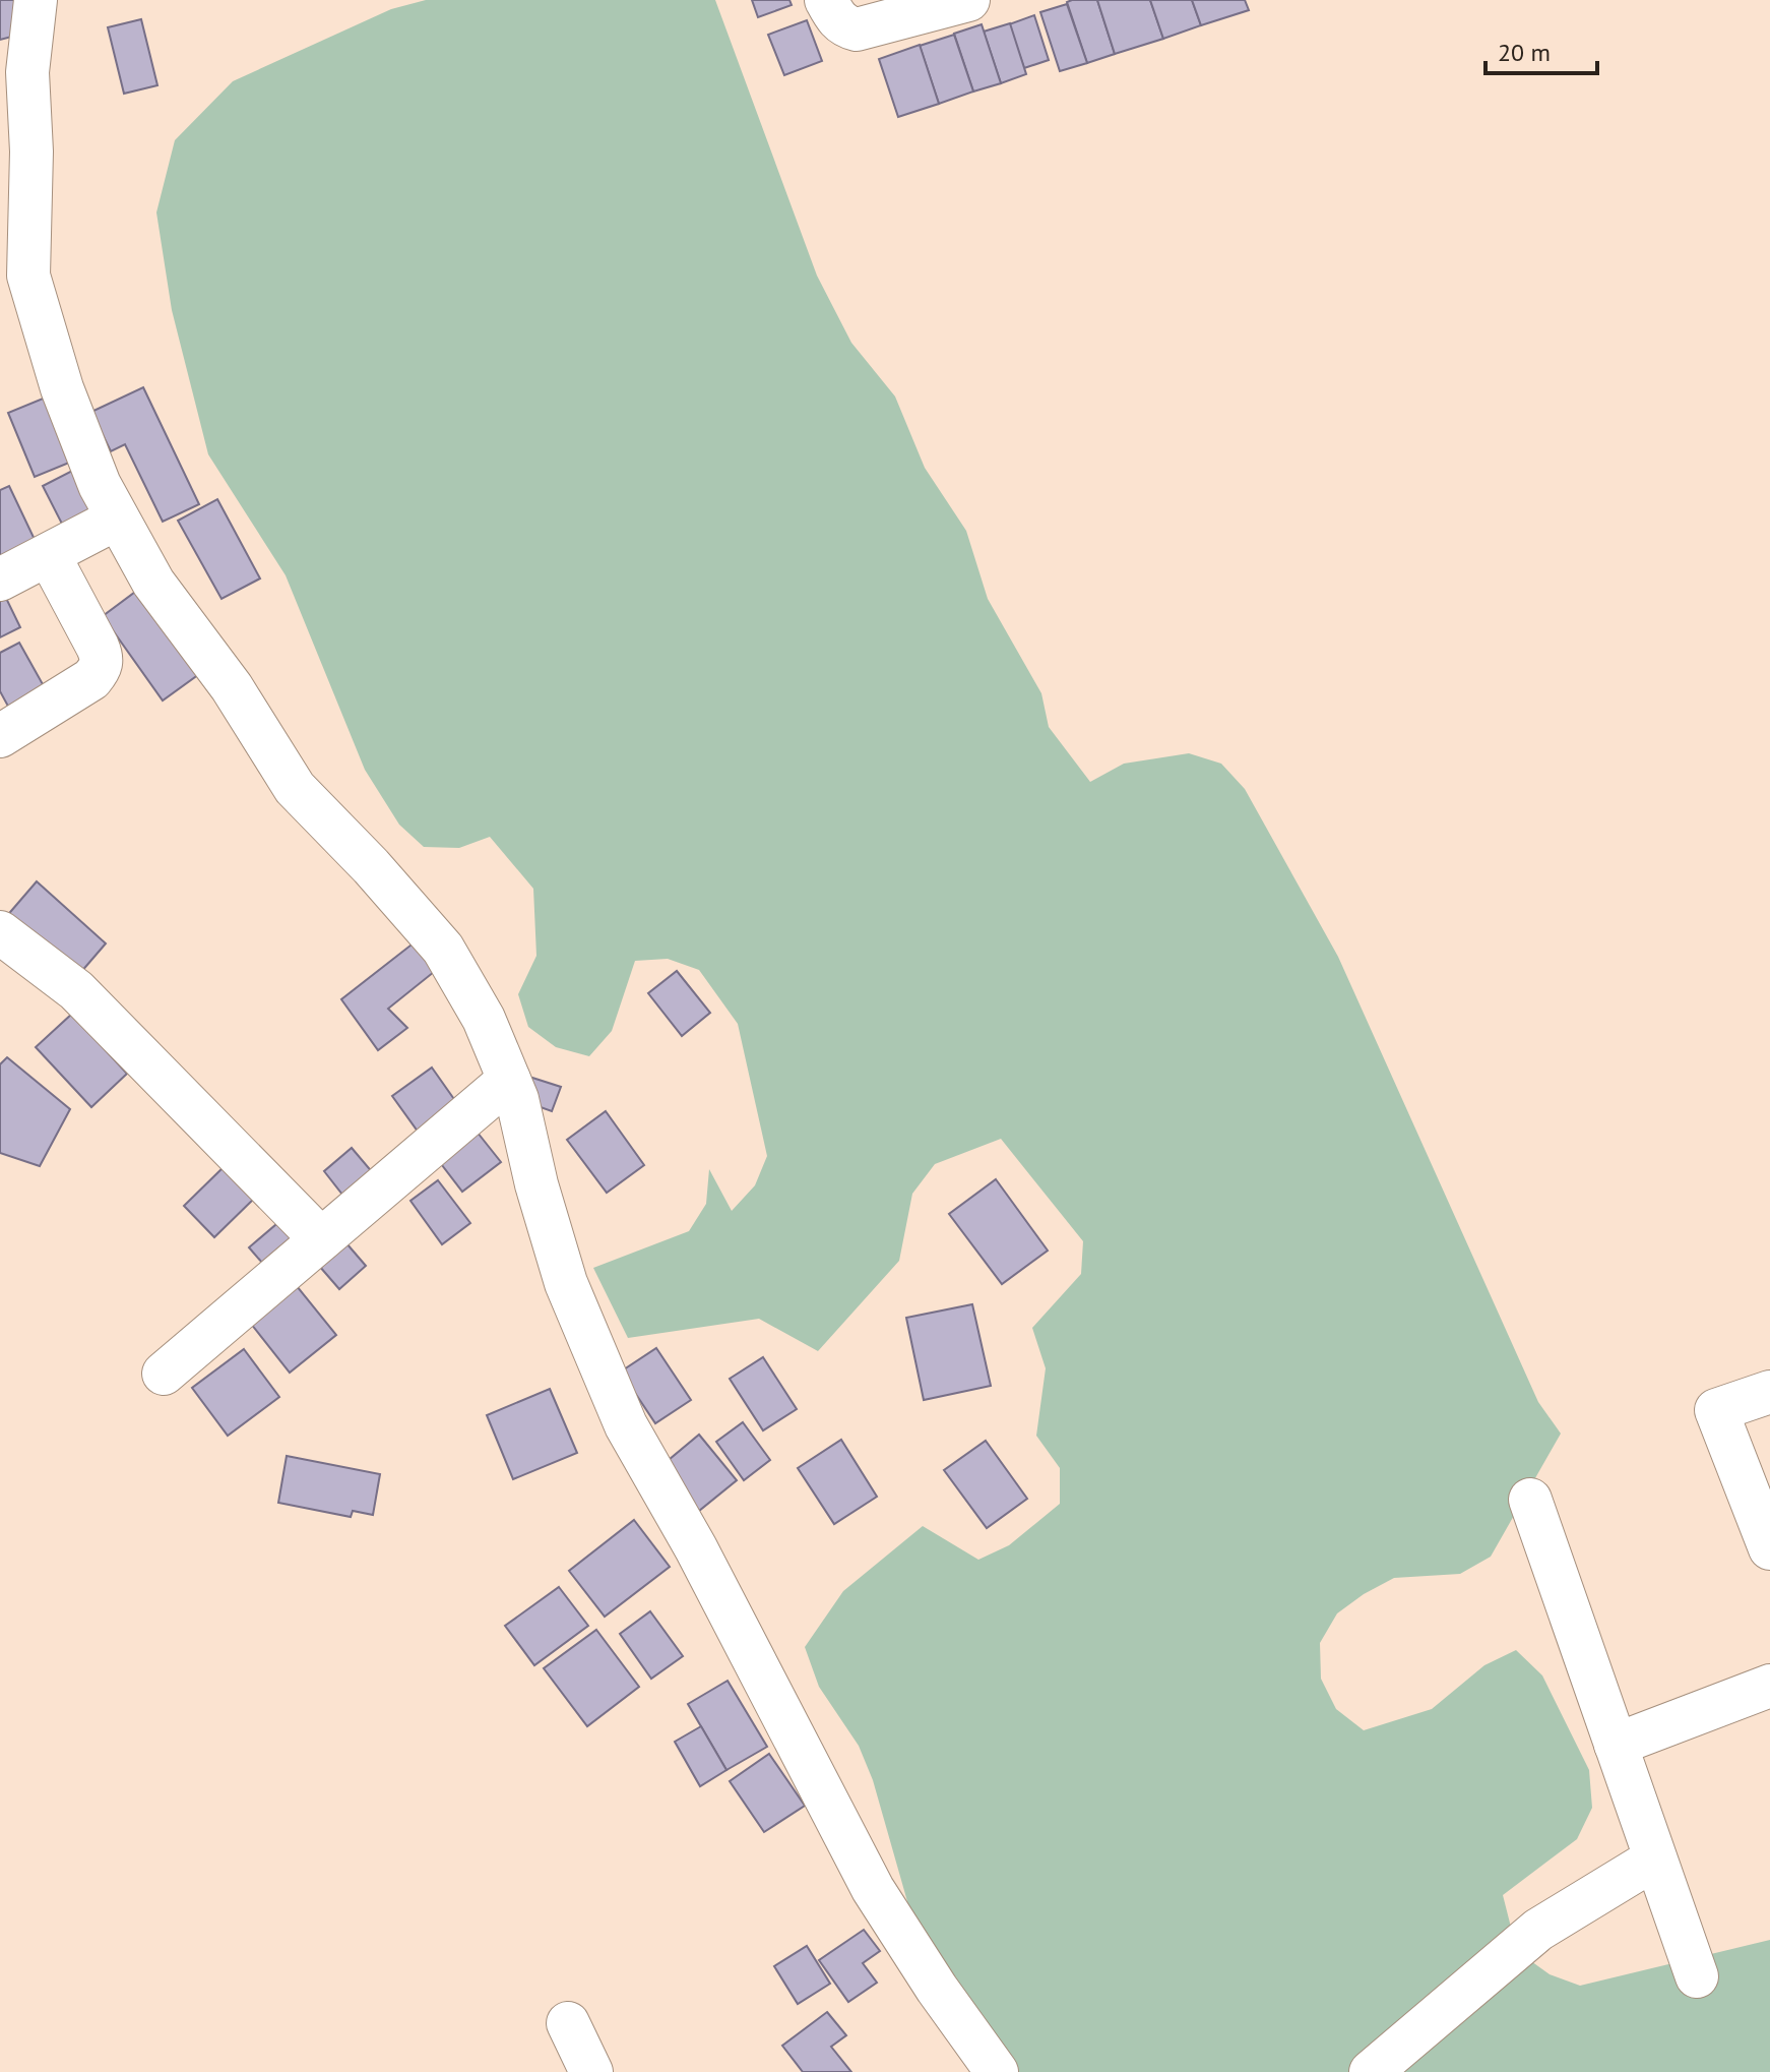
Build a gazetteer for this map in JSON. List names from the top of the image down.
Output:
{
  "scale_bar": "20 m"
}
